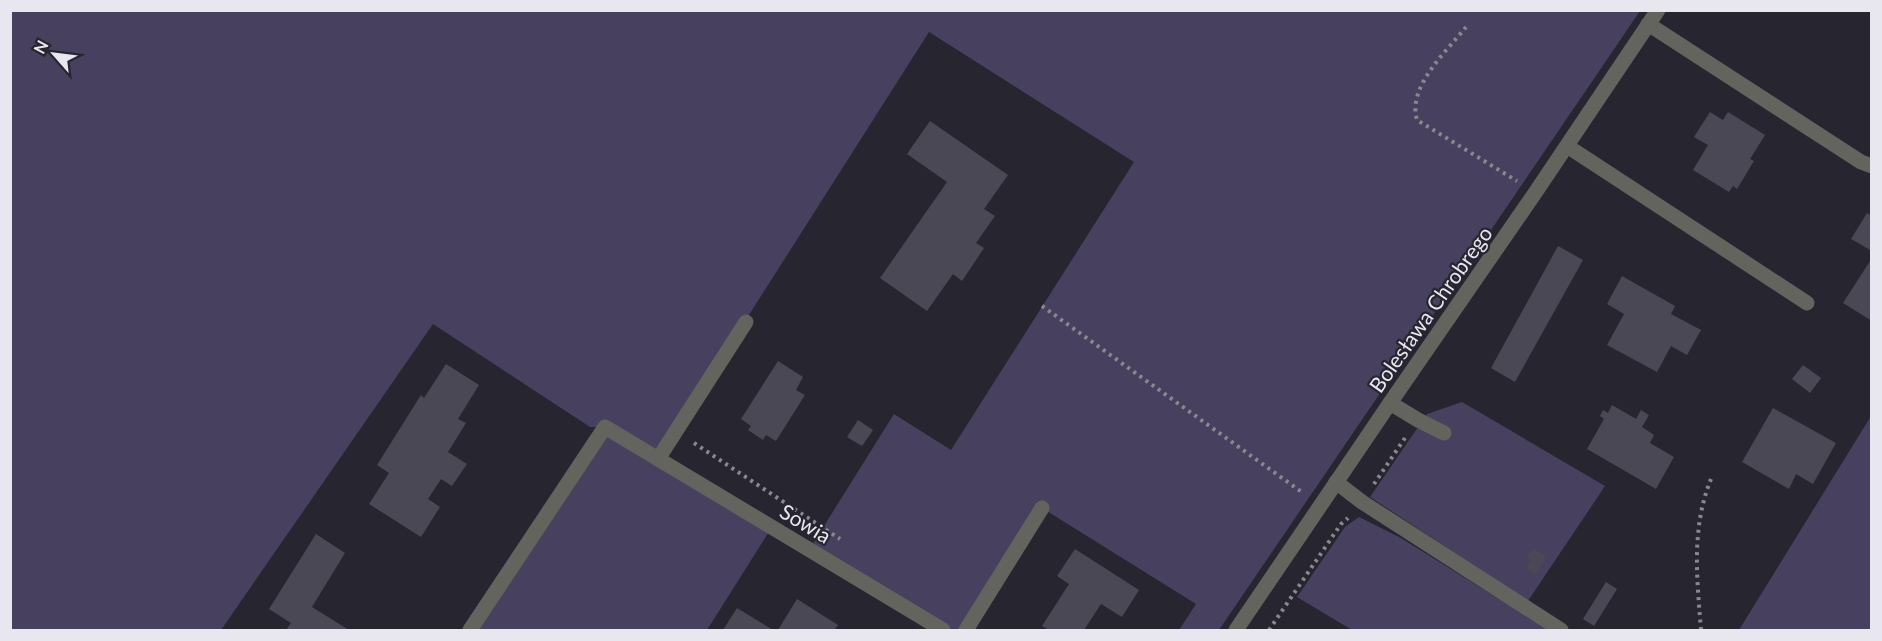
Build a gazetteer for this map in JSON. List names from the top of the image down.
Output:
{
  "streets": {
    "street": ["Bolesława Chrobrego", "Sowia"]
  },
  "north": "top left"
}
